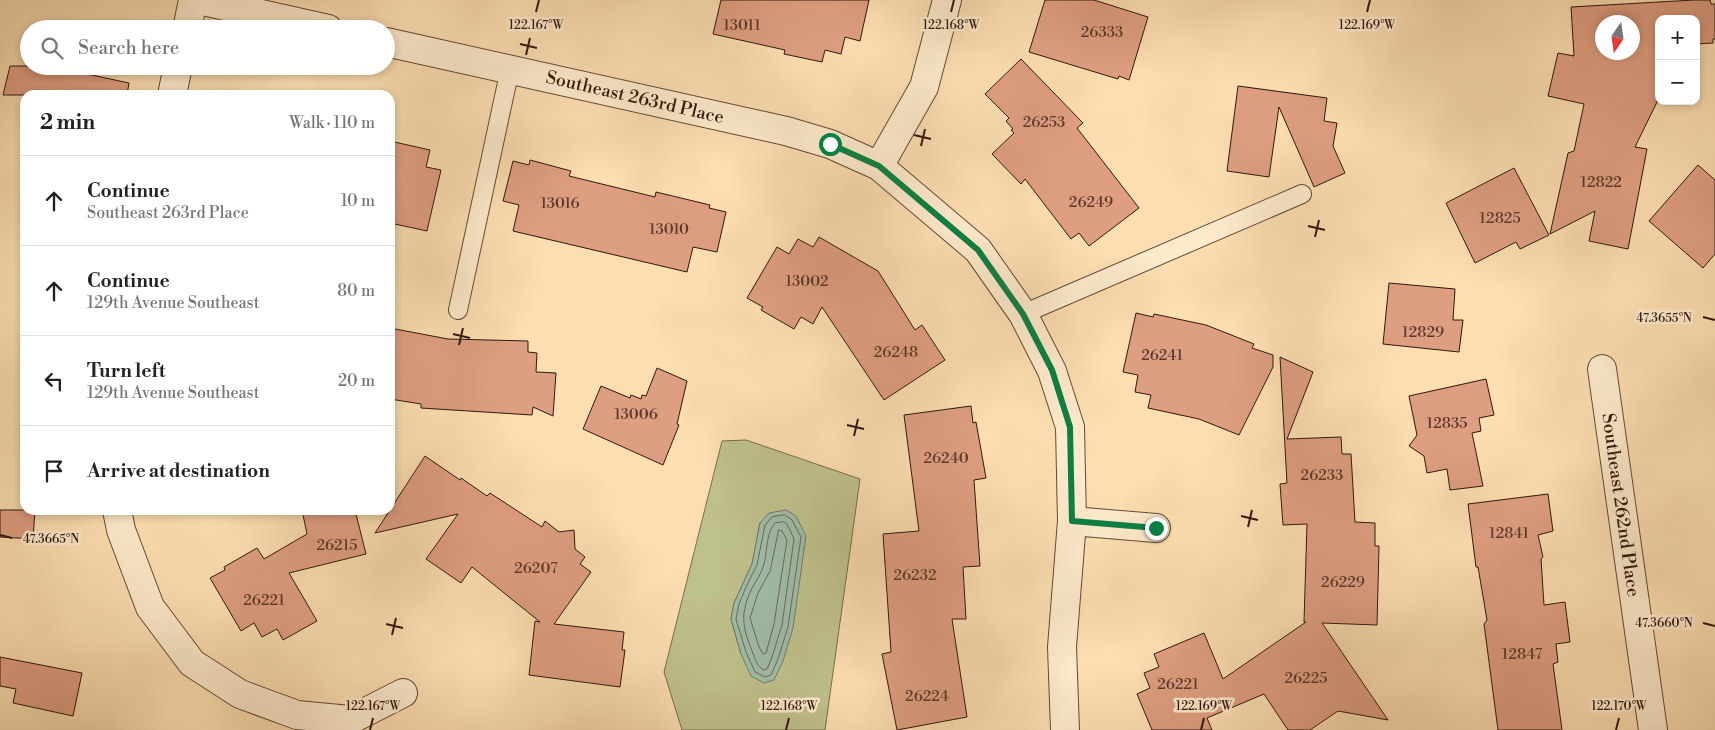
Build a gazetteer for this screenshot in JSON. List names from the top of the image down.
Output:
{
  "streets": {
    "street": ["Southeast 263rd Place", "Southeast 262nd Place"]
  },
  "house_numbers": [
    "13011",
    "26333",
    "26253",
    "12822",
    "26249",
    "13016",
    "12825",
    "13010",
    "13002",
    "12829",
    "26248",
    "26241",
    "13006",
    "12835",
    "26240",
    "26233",
    "12841",
    "26215",
    "26207",
    "26232",
    "26229",
    "26221",
    "12847",
    "26225",
    "26221",
    "26224"
  ],
  "north": "bottom",
  "page": {
    "map_buttons": ["+", "−"],
    "search": "Search here",
    "heading": ["2 min", "Walk · 110 m"],
    "list": [
      ["Continue", "Southeast 263rd Place", "10 m"],
      ["Continue", "129th Avenue Southeast", "80 m"],
      ["Turn left", "129th Avenue Southeast", "20 m"],
      "Arrive at destination"
    ]
  },
  "coordinates": [
    "122.167°W",
    "122.168°W",
    "122.169°W",
    "47.3655°N",
    "47.3665°N",
    "47.3660°N",
    "122.170°W"
  ]
}
